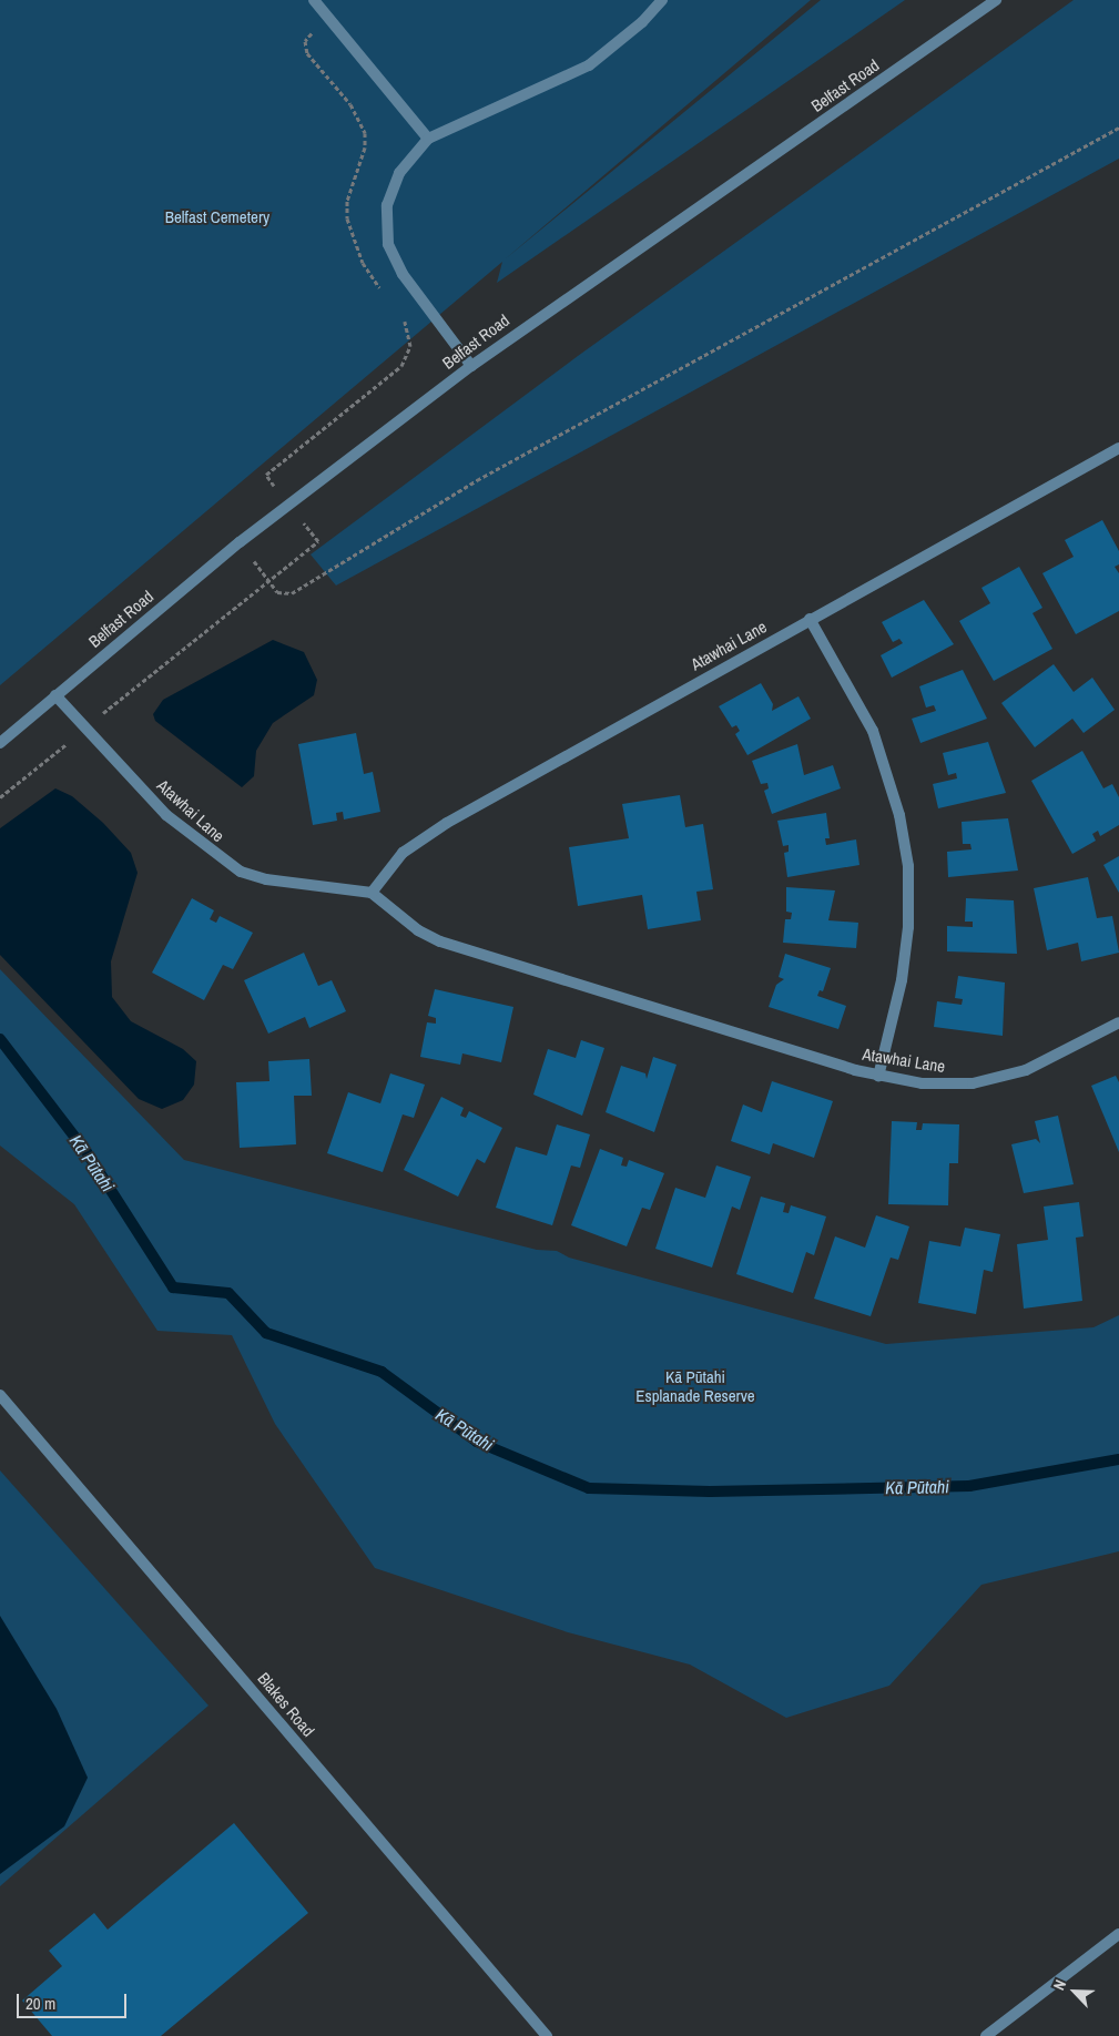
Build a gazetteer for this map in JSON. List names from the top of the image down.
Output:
{
  "streets": {
    "street": ["Belfast Road", "Atawhai Lane", "Blakes Road"]
  },
  "crossings": [
    ["Belfast Road", "Atawhai Lane"]
  ],
  "water": ["Kā Pūtahi"],
  "parks": ["Belfast Cemetery", "Kā Pūtahi Esplanade Reserve"],
  "scale_bar": "20 m",
  "north": "top left"
}
